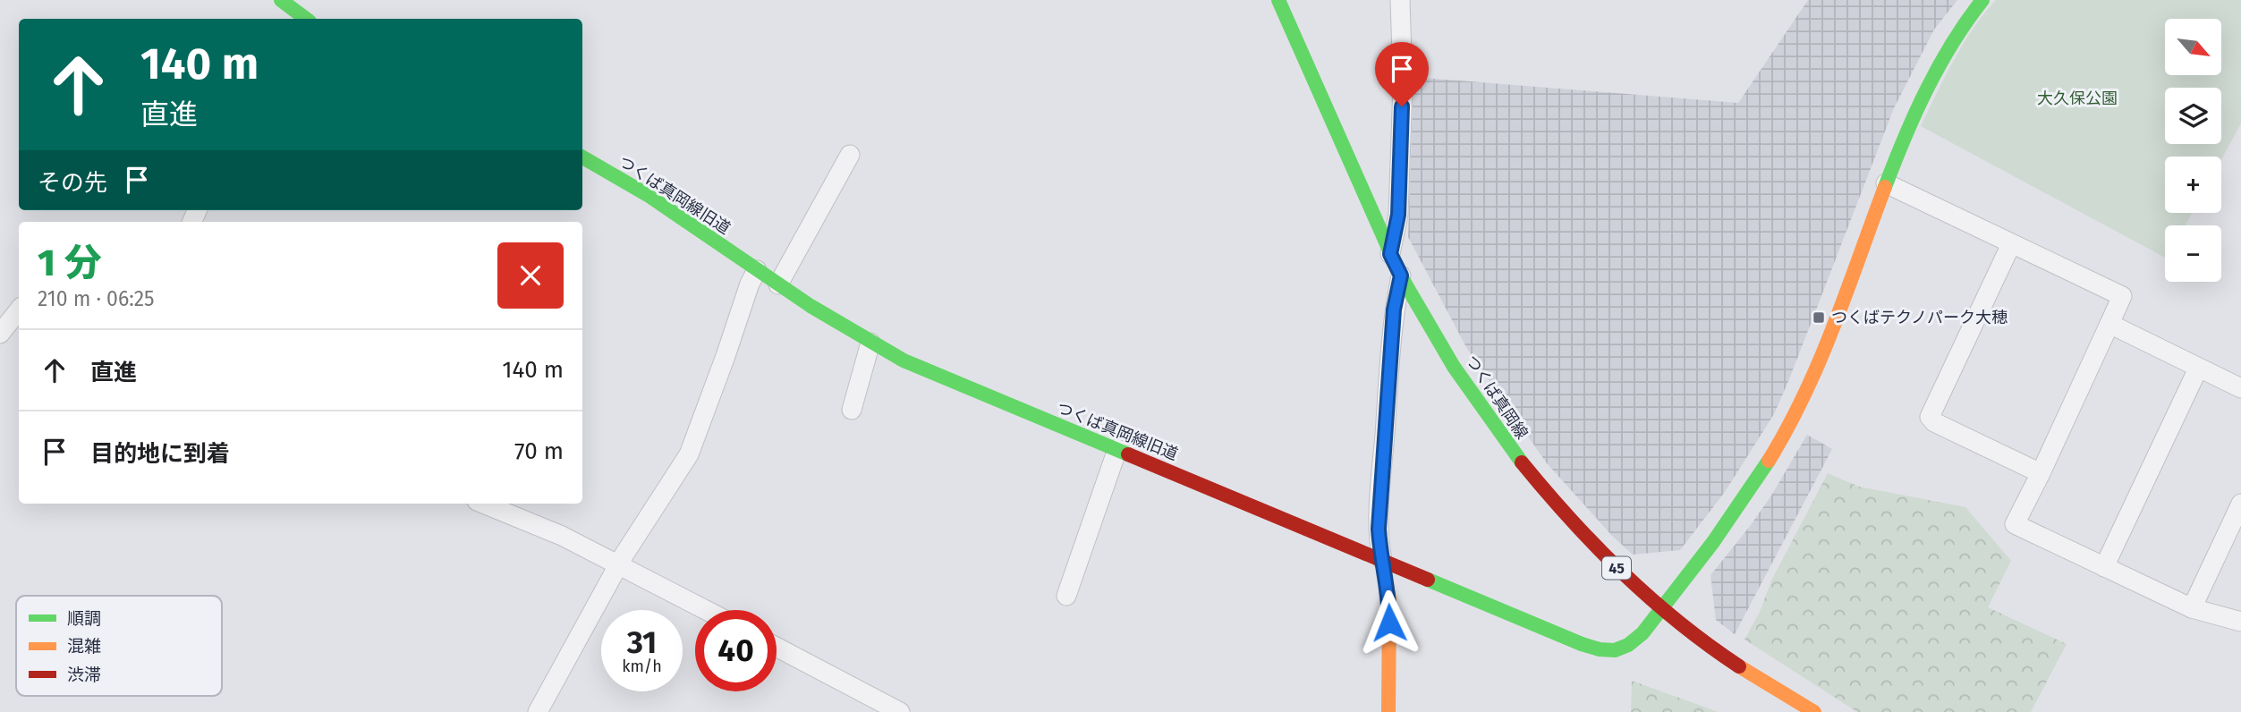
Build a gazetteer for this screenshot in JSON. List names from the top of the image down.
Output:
{
  "streets": {
    "street": ["つくば真岡線旧道", "つくば真岡線", "45"]
  },
  "crossings": [
    ["つくば真岡線旧道", "つくば真岡線"]
  ],
  "parks": ["大久保公園"],
  "places": {
    "transit": ["つくばテクノパーク大穂"]
  },
  "legend": ["順調", "混雑", "渋滞"],
  "north": "bottom right",
  "page": {
    "map_buttons": ["+", "−"],
    "turn": ["140 m", "直進"],
    "then": "その先",
    "heading": ["1 分", "210 m · 06:25"],
    "list": [
      {
        "name": "直進",
        "value": "140 m"
      },
      {
        "name": "目的地に到着",
        "value": "70 m"
      }
    ],
    "speed": "31 km/h",
    "limit": "40"
  }
}
